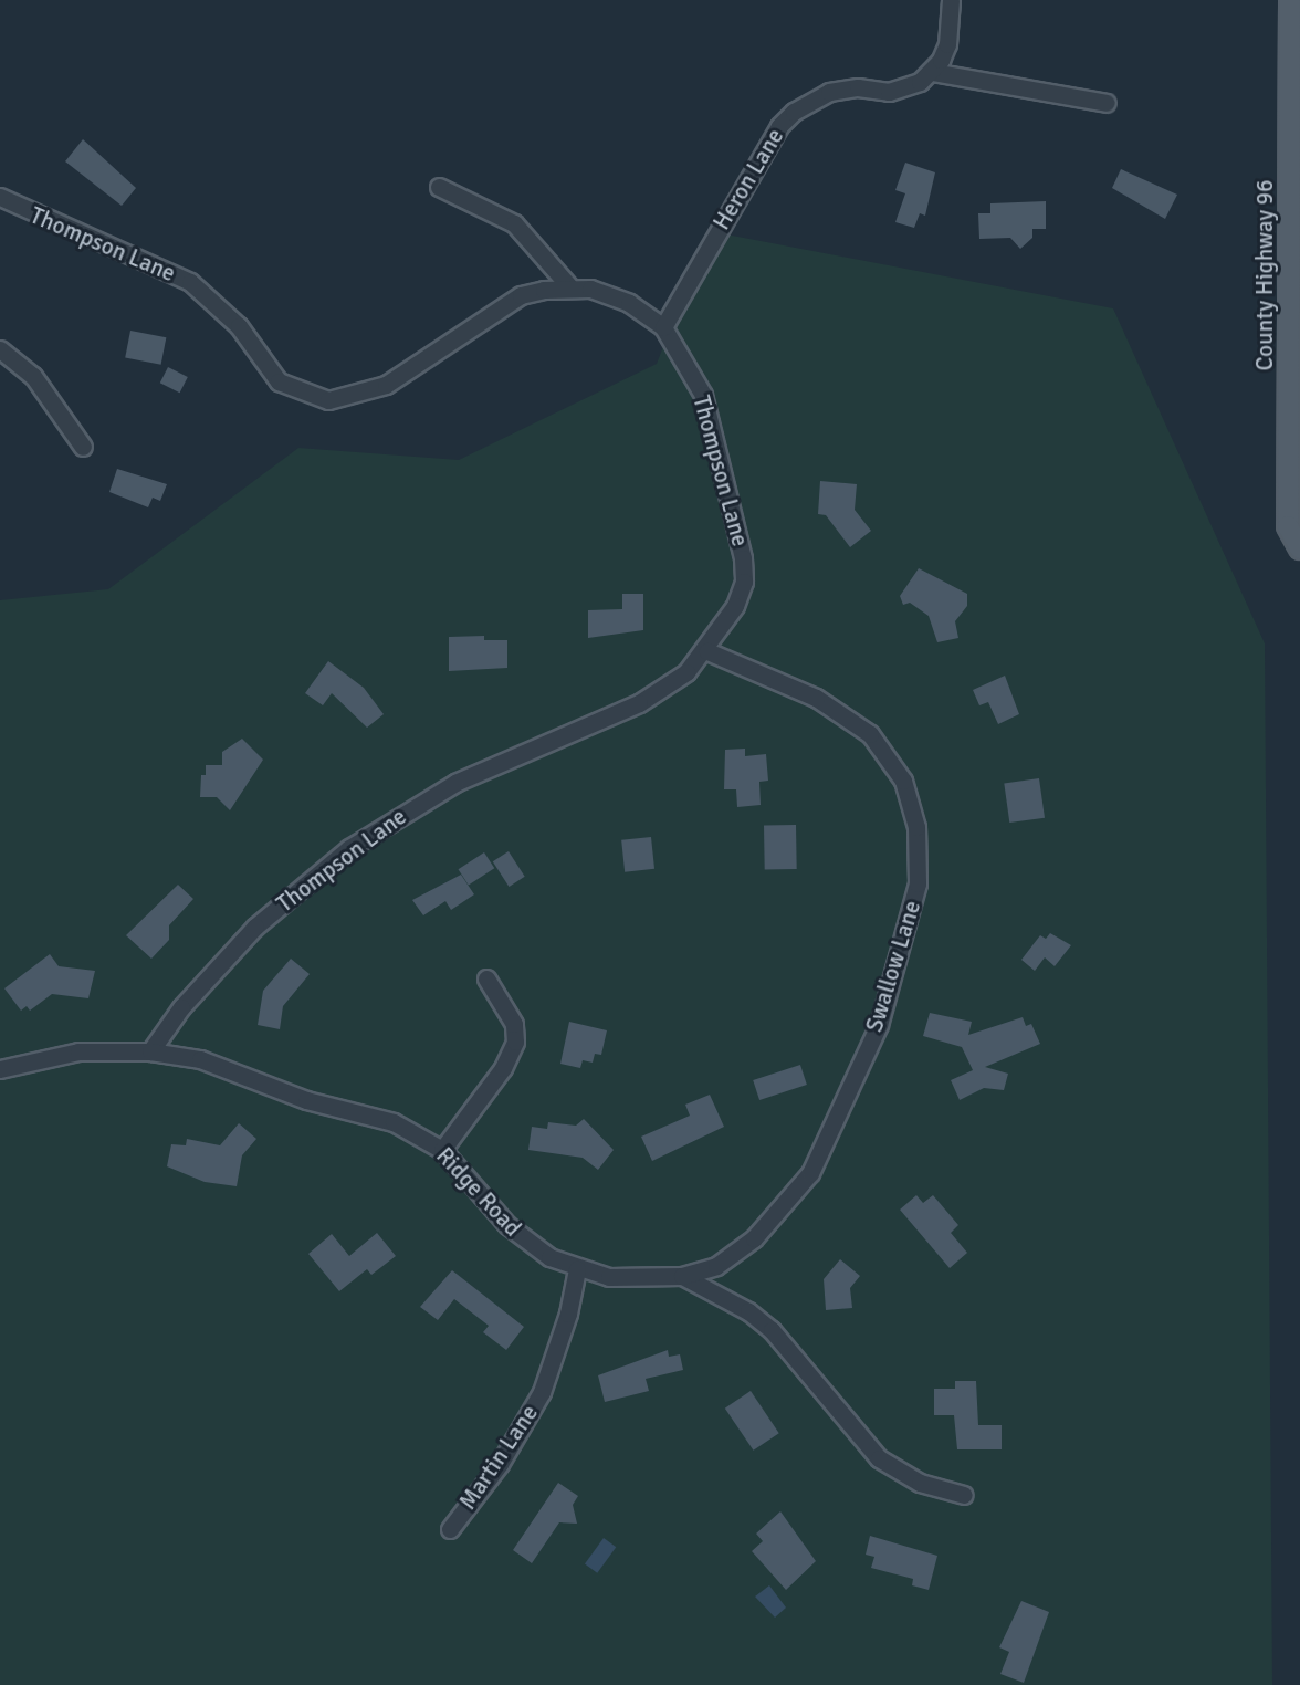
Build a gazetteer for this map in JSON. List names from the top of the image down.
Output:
{
  "streets": {
    "main road": ["County Highway 96"],
    "street": [
      "Heron Lane",
      "Thompson Lane",
      "Swallow Lane",
      "Ridge Road",
      "Martin Lane"
    ]
  },
  "crossings": [
    ["Heron Lane", "Thompson Lane"],
    ["Thompson Lane", "Swallow Lane"],
    ["Thompson Lane", "Ridge Road"],
    ["Swallow Lane", "Ridge Road"],
    ["Ridge Road", "Martin Lane"]
  ]
}
